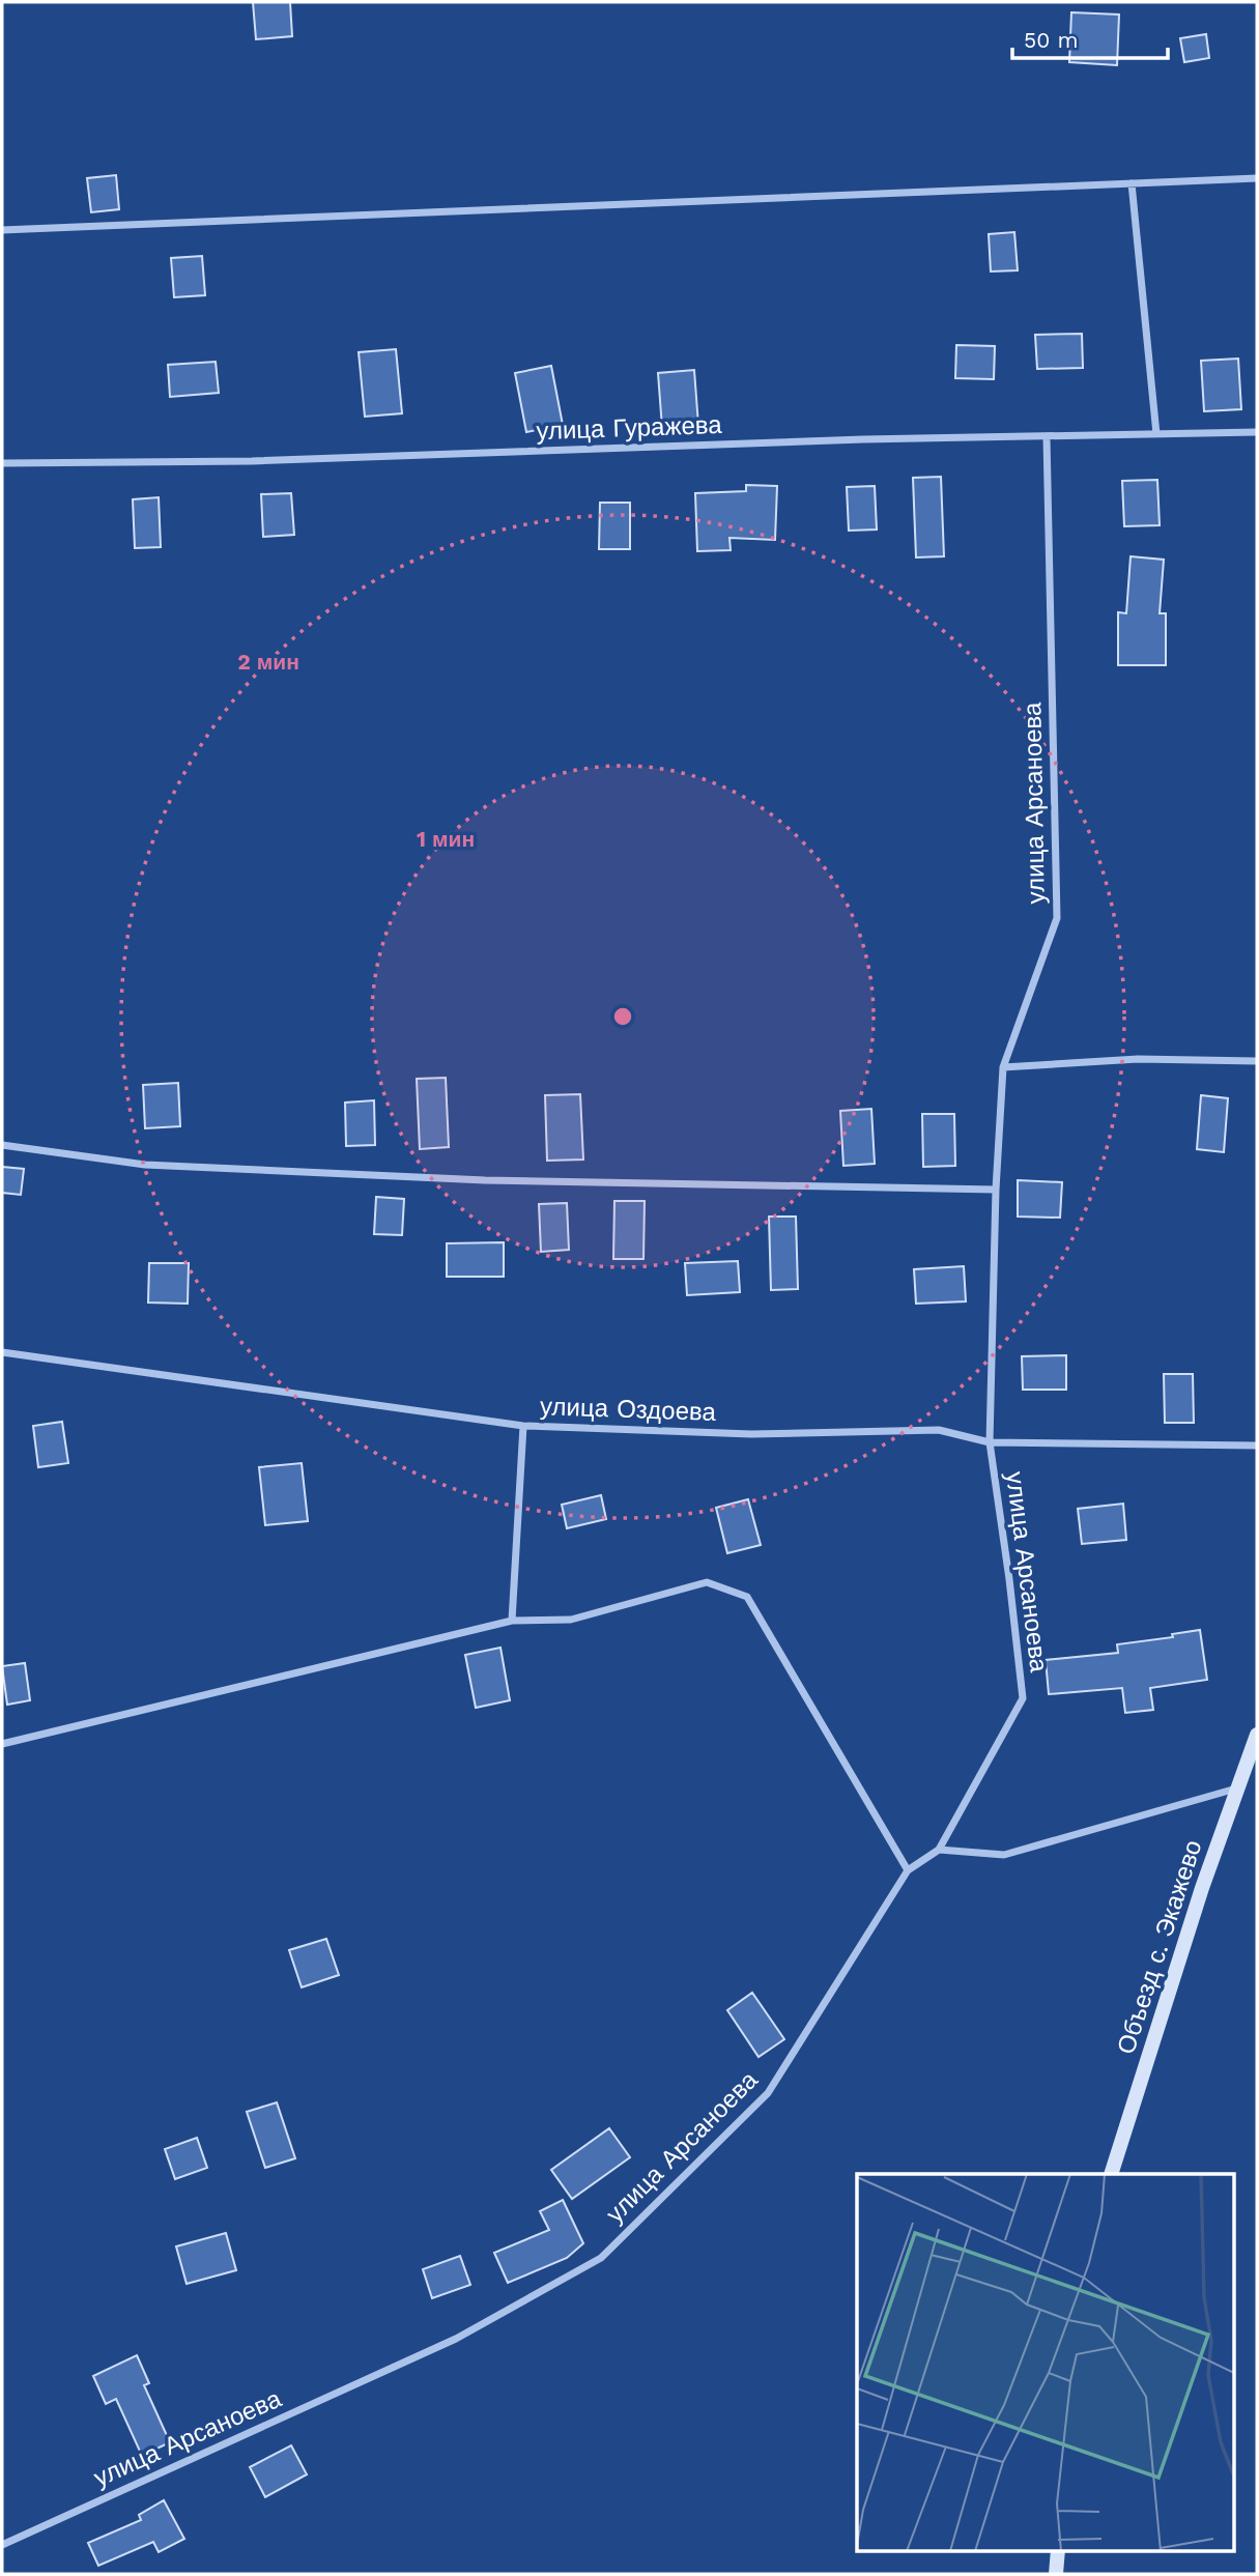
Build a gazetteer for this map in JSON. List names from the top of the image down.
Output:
{
  "streets": {
    "main road": ["Объезд с. Экажево"],
    "street": ["улица Гуражева", "улица Арсаноева", "улица Оздоева"]
  },
  "crossings": [
    ["улица Гуражева", "улица Арсаноева"],
    ["улица Арсаноева", "улица Оздоева"]
  ],
  "scale_bar": "50 m",
  "rings": ["2 мин", "1 мин"]
}
